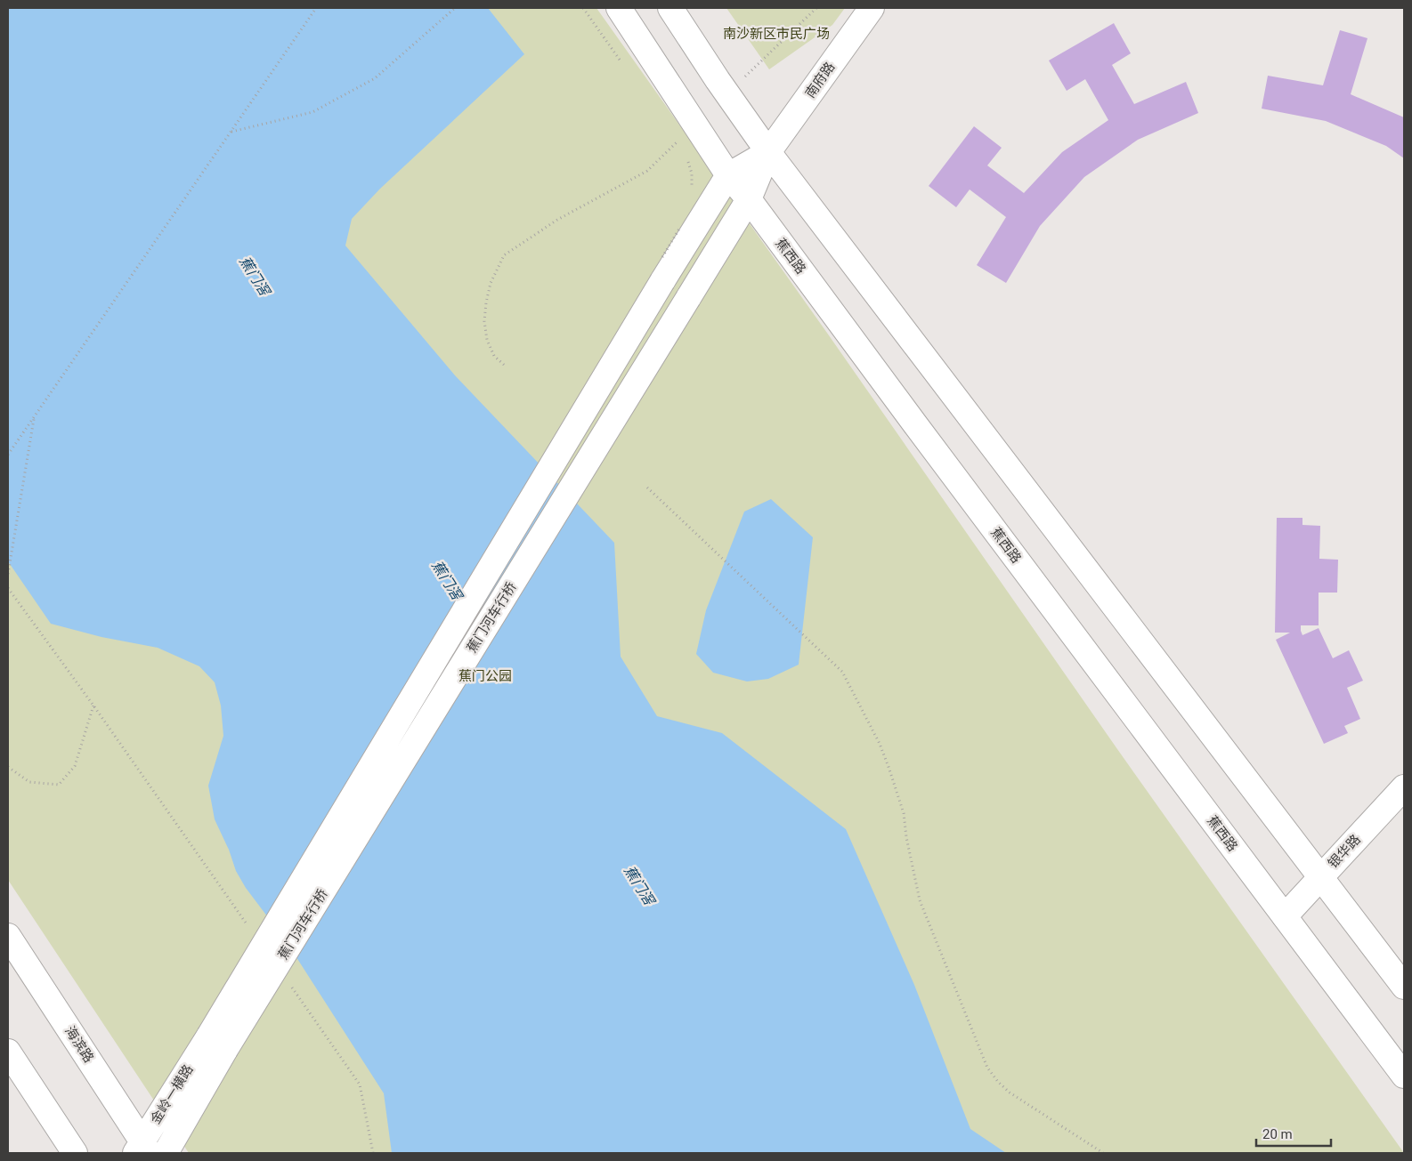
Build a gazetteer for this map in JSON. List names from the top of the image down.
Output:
{
  "streets": {
    "street": [
      "南府路",
      "蕉西路",
      "蕉门河车行桥",
      "银华路",
      "海滨路",
      "金岭一横路"
    ]
  },
  "crossings": [
    ["南府路", "蕉西路"],
    ["南府路", "蕉门河车行桥"],
    ["蕉西路", "银华路"],
    ["蕉门河车行桥", "金岭一横路"],
    ["海滨路", "金岭一横路"]
  ],
  "water": ["蕉门滘"],
  "parks": ["南沙新区市民广场", "蕉门公园"],
  "scale_bar": "20 m"
}
